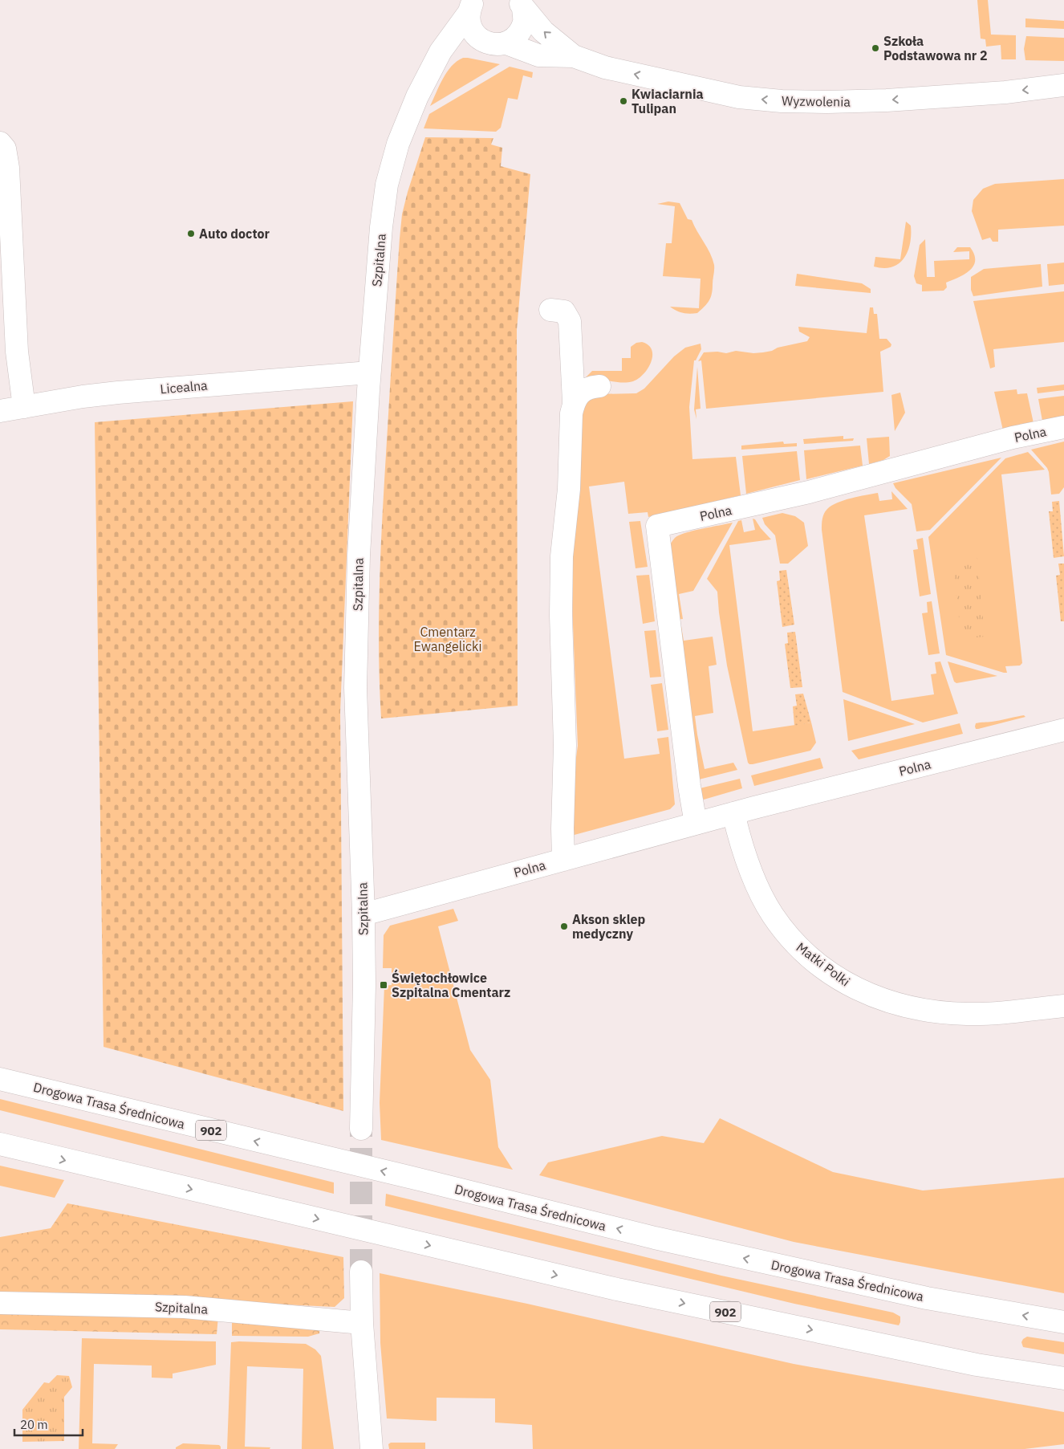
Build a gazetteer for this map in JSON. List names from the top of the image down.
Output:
{
  "streets": {
    "street": [
      "Wyzwolenia",
      "Szpitalna",
      "Licealna",
      "Polna",
      "Matki Polki",
      "Drogowa Trasa Średnicowa",
      "902"
    ]
  },
  "crossings": [
    ["Szpitalna", "Licealna"],
    ["Szpitalna", "Polna"],
    ["Polna", "Matki Polki"]
  ],
  "one_way": ["Wyzwolenia"],
  "parks": ["Cmentarz Ewangelicki"],
  "places": {
    "other": [
      "Szkoła Podstawowa nr 2",
      "Kwiaciarnia Tulipan",
      "Auto doctor",
      "Akson sklep medyczny"
    ],
    "transit": ["Świętochłowice Szpitalna Cmentarz"]
  },
  "scale_bar": "20 m"
}
